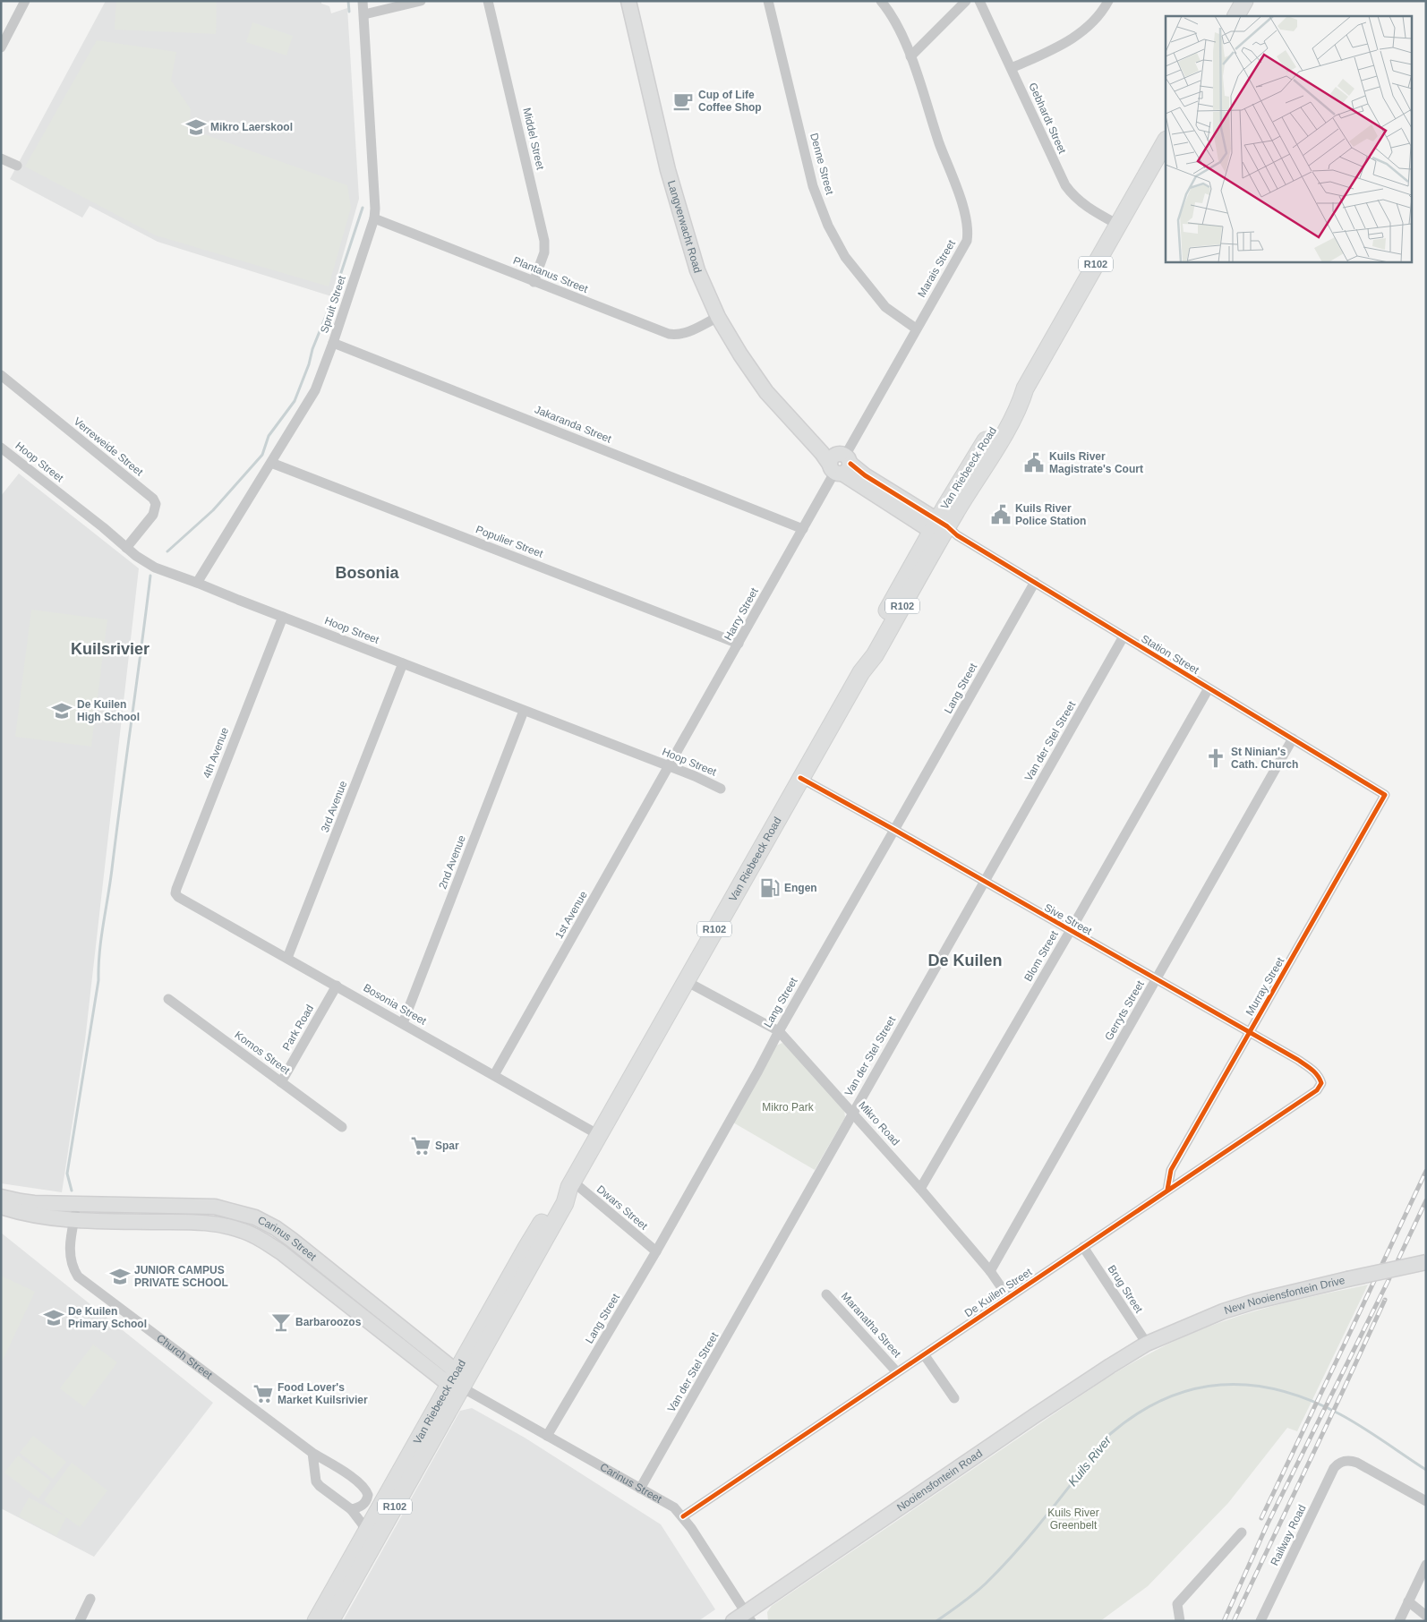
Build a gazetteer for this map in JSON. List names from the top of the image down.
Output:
{
  "streets": {
    "main road": ["R102", "Van Riebeeck Road"],
    "street": [
      "Gebhardt Street",
      "Middel Street",
      "Denne Street",
      "Langverwacht Road",
      "Marais Street",
      "Plantanus Street",
      "Spruit Street",
      "Jakaranda Street",
      "Verreweide Street",
      "Hoop Street",
      "Populier Street",
      "Harry Street",
      "Station Street",
      "Lang Street",
      "Van der Stel Street",
      "4th Avenue",
      "3rd Avenue",
      "2nd Avenue",
      "1st Avenue",
      "Sive Street",
      "Blom Street",
      "Murray Street",
      "Bosonia Street",
      "Gerryts Street",
      "Park Road",
      "Komos Street",
      "Mikro Road",
      "Dwars Street",
      "Carinus Street",
      "Brug Street",
      "De Kuilen Street",
      "New Nooiensfontein Drive",
      "Maranatha Street",
      "Church Street",
      "Nooiensfontein Road",
      "Railway Road"
    ]
  },
  "crossings": [
    ["Gebhardt Street", "Van Riebeeck Road"],
    ["Middel Street", "Plantanus Street"],
    ["Denne Street", "Marais Street"],
    ["Langverwacht Road", "Marais Street"],
    ["Langverwacht Road", "Plantanus Street"],
    ["Langverwacht Road", "Van Riebeeck Road"],
    ["Langverwacht Road", "Harry Street"],
    ["Langverwacht Road", "Station Street"],
    ["Marais Street", "Harry Street"],
    ["Plantanus Street", "Spruit Street"],
    ["Spruit Street", "Jakaranda Street"],
    ["Spruit Street", "Hoop Street"],
    ["Spruit Street", "Populier Street"],
    ["Jakaranda Street", "Harry Street"],
    ["Verreweide Street", "Hoop Street"],
    ["Hoop Street", "Harry Street"],
    ["Hoop Street", "4th Avenue"],
    ["Hoop Street", "3rd Avenue"],
    ["Hoop Street", "2nd Avenue"],
    ["Hoop Street", "1st Avenue"],
    ["Van Riebeeck Road", "Station Street"],
    ["Van Riebeeck Road", "Sive Street"],
    ["Van Riebeeck Road", "Bosonia Street"],
    ["Van Riebeeck Road", "Mikro Road"],
    ["Van Riebeeck Road", "Dwars Street"],
    ["Van Riebeeck Road", "Carinus Street"],
    ["Populier Street", "Harry Street"],
    ["Harry Street", "1st Avenue"],
    ["Station Street", "Lang Street"],
    ["Station Street", "Van der Stel Street"],
    ["Station Street", "Blom Street"],
    ["Station Street", "Murray Street"],
    ["Station Street", "Gerryts Street"],
    ["Lang Street", "Sive Street"],
    ["Lang Street", "Mikro Road"],
    ["Lang Street", "Dwars Street"],
    ["Lang Street", "Carinus Street"],
    ["Van der Stel Street", "Sive Street"],
    ["Van der Stel Street", "Mikro Road"],
    ["Van der Stel Street", "Carinus Street"],
    ["4th Avenue", "Bosonia Street"],
    ["3rd Avenue", "Bosonia Street"],
    ["2nd Avenue", "Bosonia Street"],
    ["1st Avenue", "Bosonia Street"],
    ["Sive Street", "Blom Street"],
    ["Sive Street", "Murray Street"],
    ["Sive Street", "Gerryts Street"],
    ["Sive Street", "De Kuilen Street"],
    ["Blom Street", "Mikro Road"],
    ["Murray Street", "De Kuilen Street"],
    ["Bosonia Street", "Park Road"],
    ["Gerryts Street", "Mikro Road"],
    ["Park Road", "Komos Street"],
    ["Mikro Road", "De Kuilen Street"],
    ["Carinus Street", "De Kuilen Street"],
    ["Carinus Street", "Church Street"],
    ["Carinus Street", "Nooiensfontein Road"],
    ["Brug Street", "De Kuilen Street"],
    ["Brug Street", "New Nooiensfontein Drive"],
    ["Brug Street", "Nooiensfontein Road"],
    ["De Kuilen Street", "Maranatha Street"],
    ["New Nooiensfontein Drive", "Nooiensfontein Road"]
  ],
  "districts": ["Bosonia", "Kuilsrivier", "De Kuilen"],
  "water": ["Kuils River"],
  "parks": ["Mikro Park", "Kuils River Greenbelt"],
  "places": {
    "cafe": ["Cup of Life Coffee Shop"],
    "school or university": [
      "Mikro Laerskool",
      "De Kuilen High School",
      "JUNIOR CAMPUS PRIVATE SCHOOL",
      "De Kuilen Primary School"
    ],
    "public building": ["Kuils River Magistrate's Court", "Kuils River Police Station"],
    "church": ["St Ninian's Cath. Church"],
    "fuel station": ["Engen"],
    "supermarket": ["Spar", "Food Lover's Market Kuilsrivier"],
    "bar": ["Barbaroozos"]
  }
}
